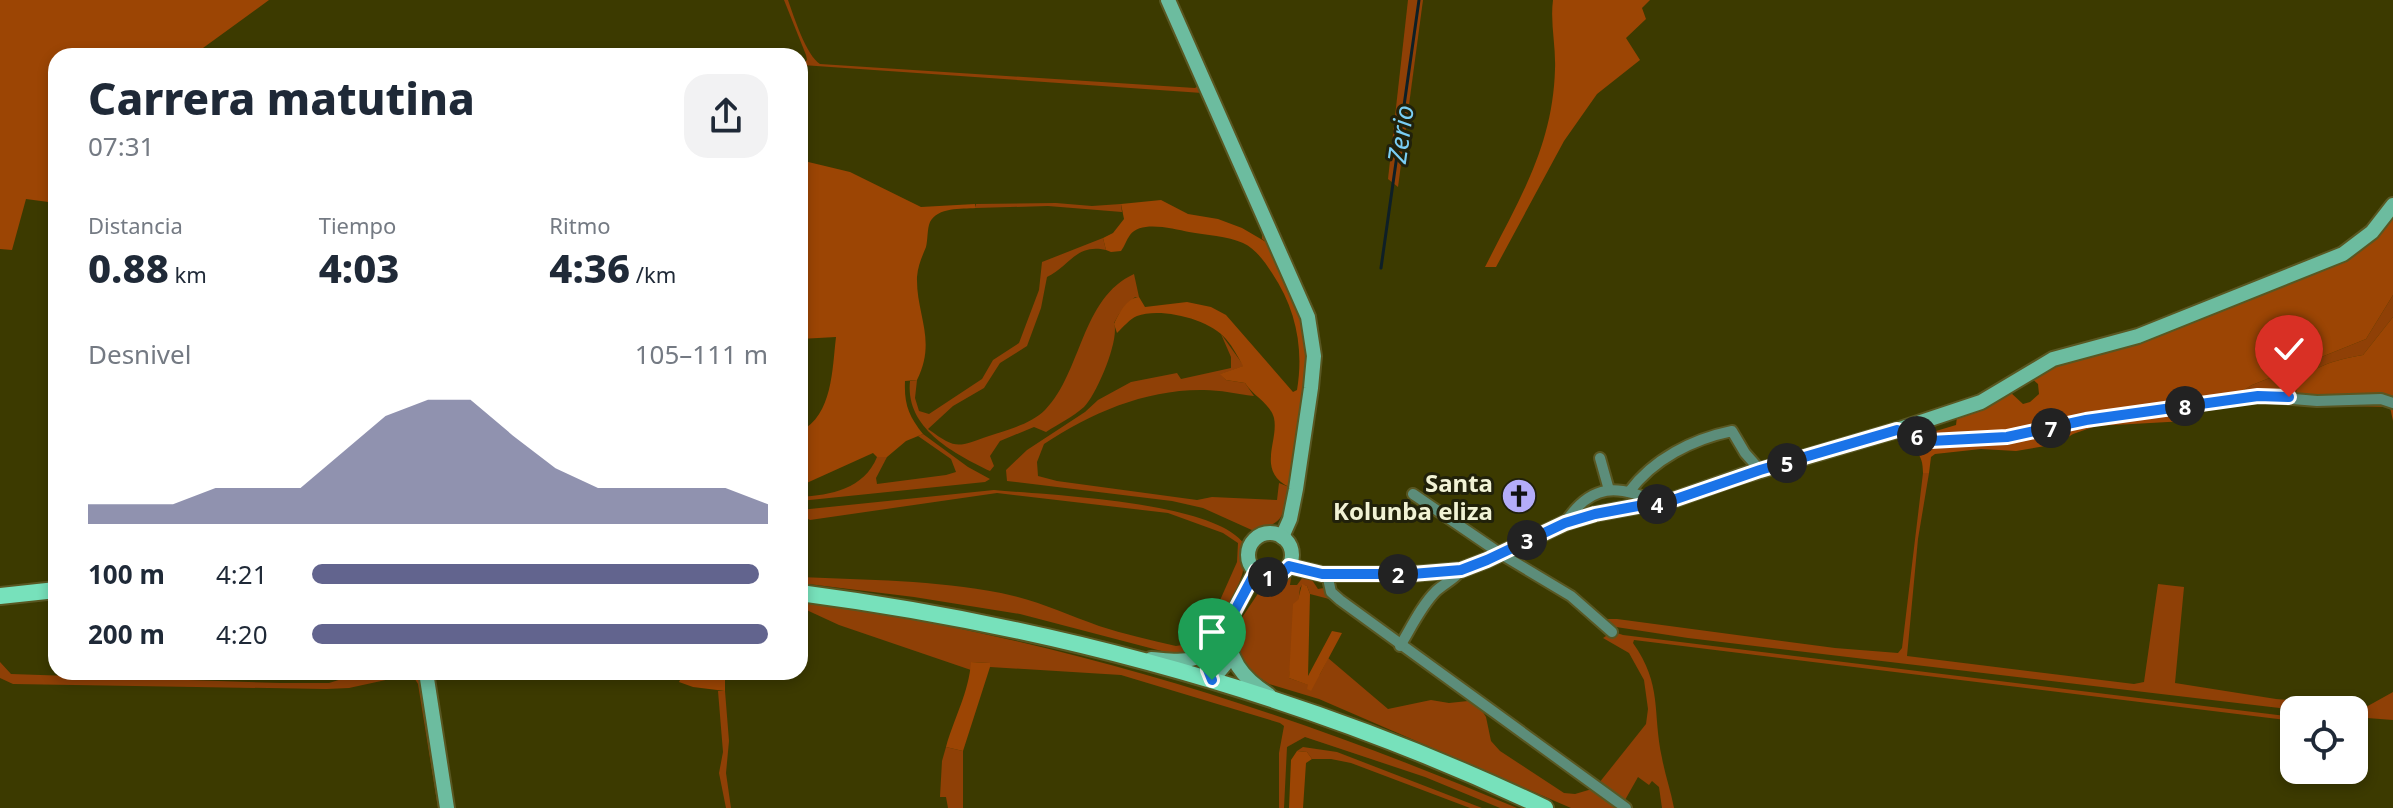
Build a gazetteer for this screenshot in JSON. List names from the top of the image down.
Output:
{
  "water": ["Zerio"],
  "places": {
    "church": ["Santa Kolunba eliza"]
  },
  "page": {
    "heading": ["Carrera matutina", "07:31"],
    "stats": [
      ["Distancia", "0.88 km"],
      ["Tiempo", "4:03"],
      ["Ritmo", "4:36 /km"]
    ],
    "chart": ["Desnivel", "105–111 m"],
    "pins": [
      "8",
      "7",
      "6",
      "5",
      "4",
      "3",
      "2",
      "1"
    ],
    "list": [
      {
        "name": "100 m",
        "note": "4:21"
      },
      {
        "name": "200 m",
        "note": "4:20"
      }
    ]
  }
}
